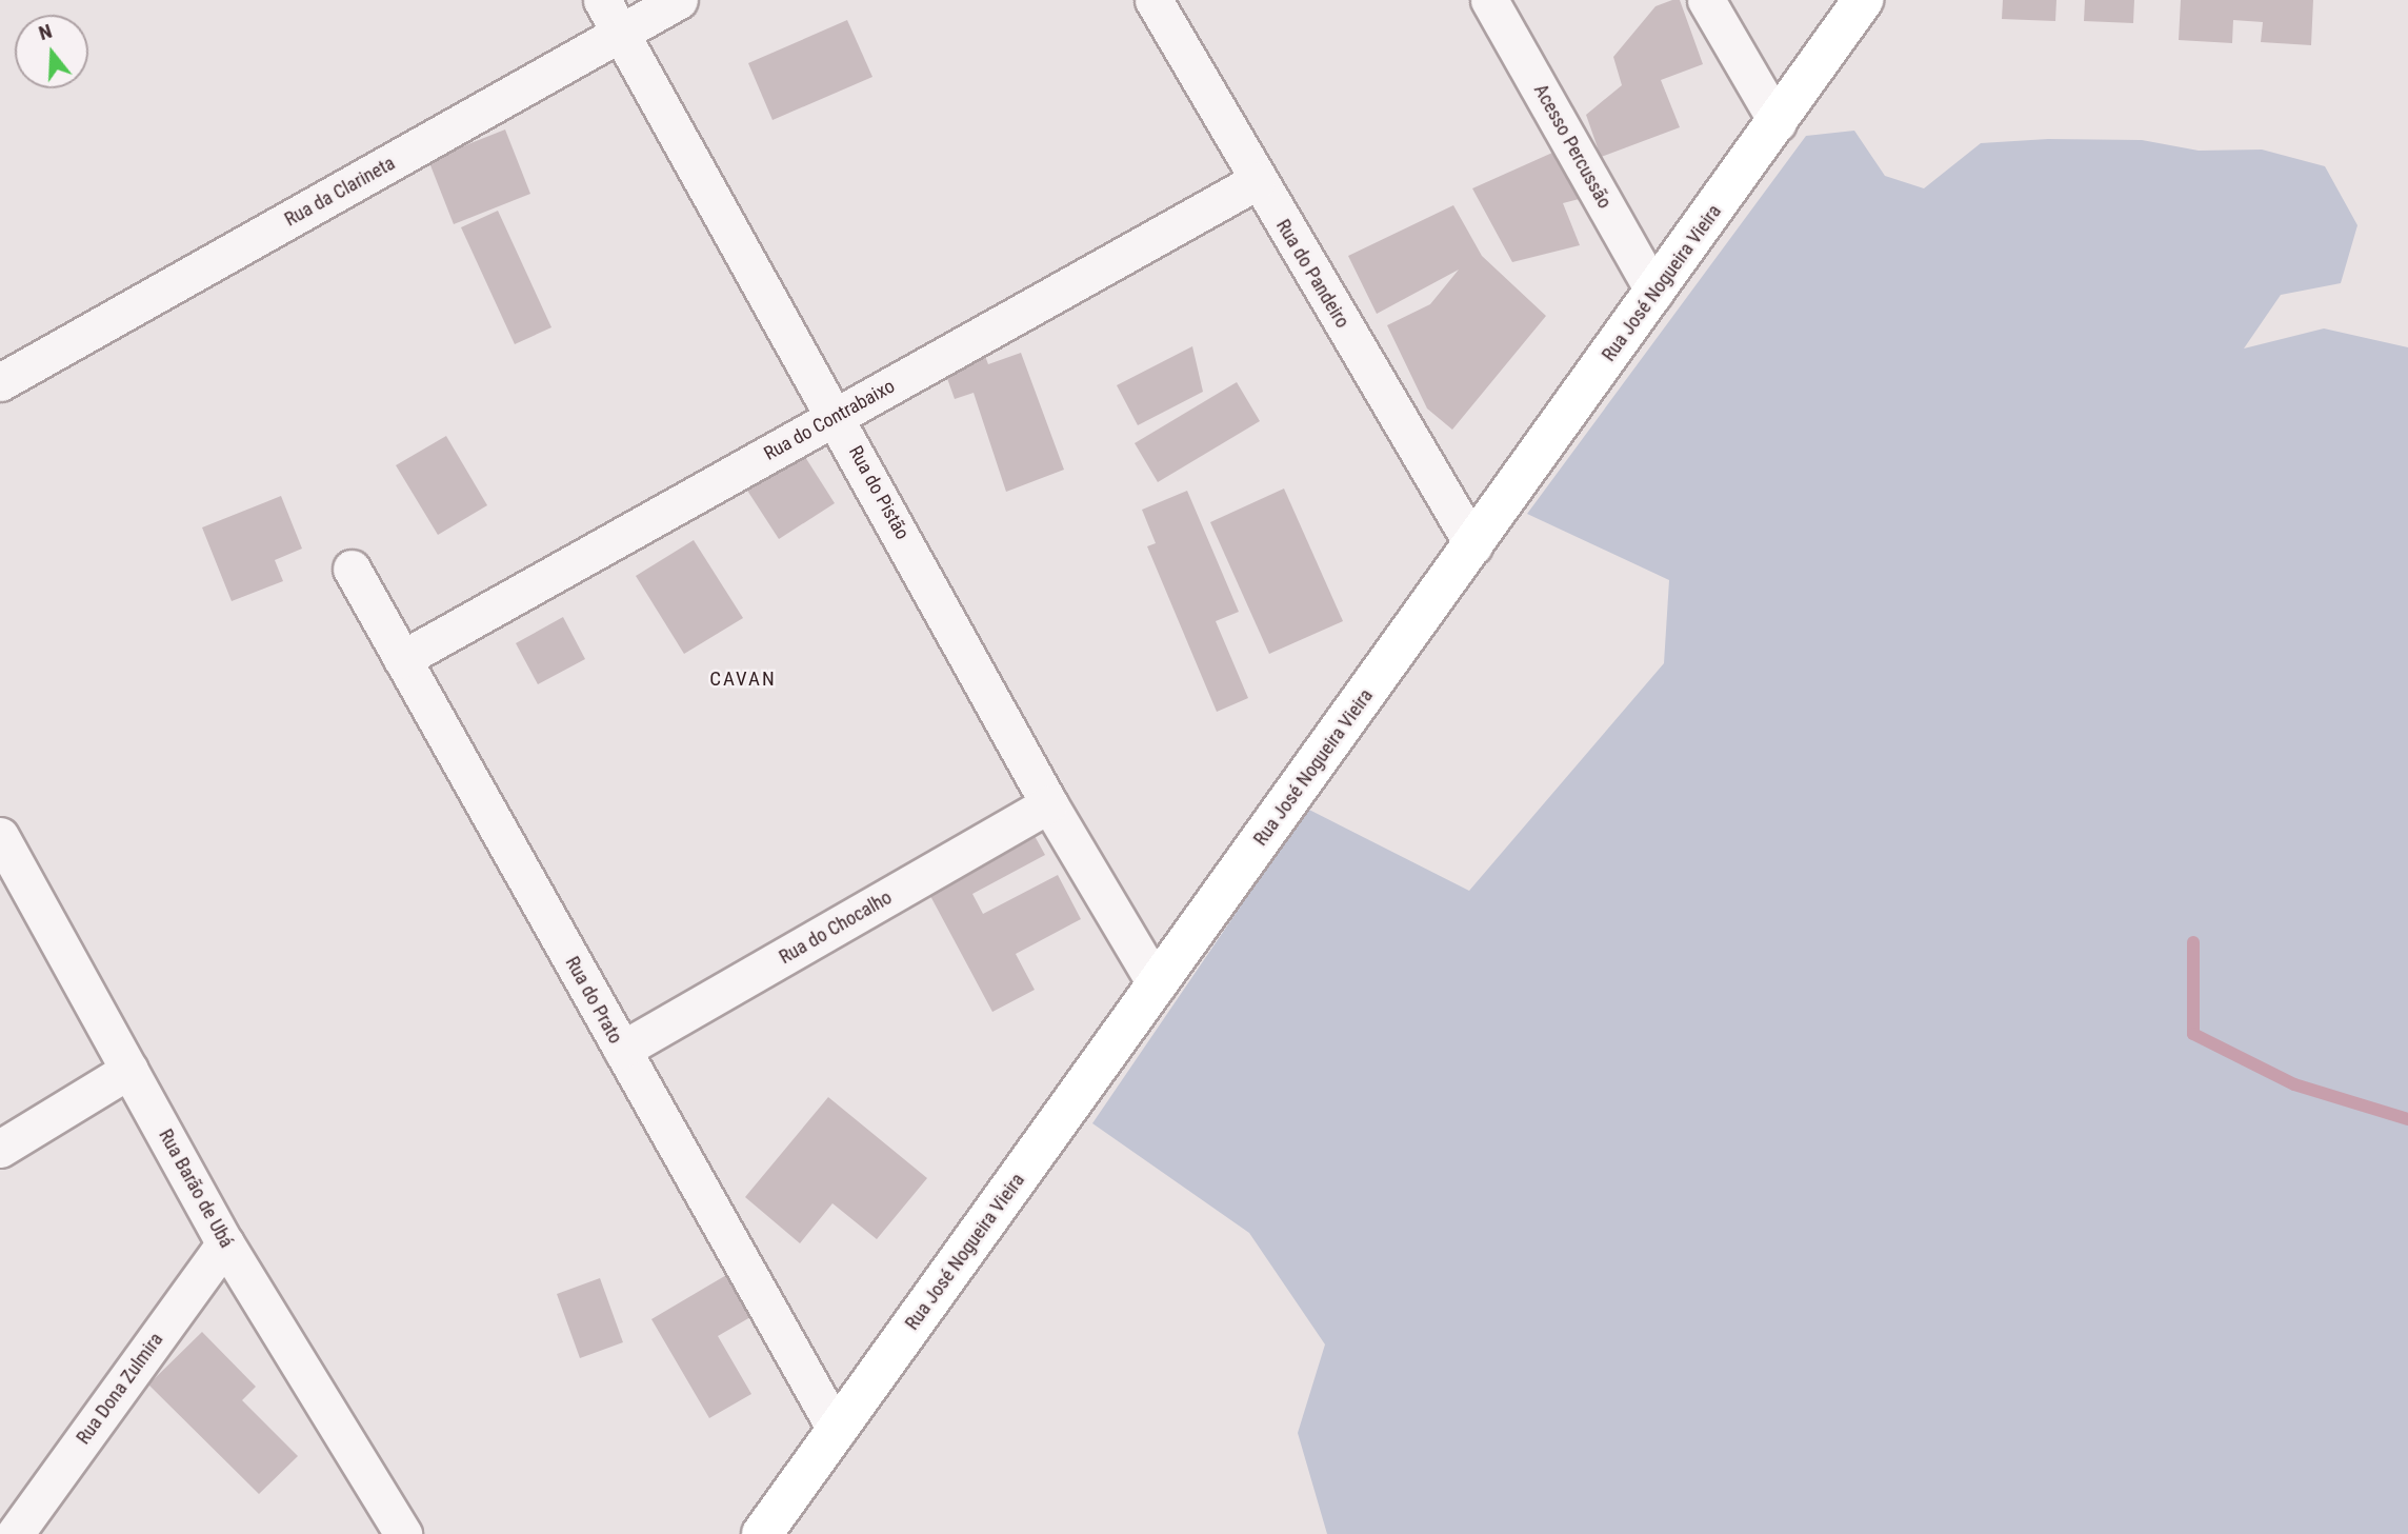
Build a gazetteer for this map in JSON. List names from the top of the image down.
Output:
{
  "streets": {
    "main road": ["Rua José Nogueira Vieira"],
    "street": [
      "Acesso Percussão",
      "Rua da Clarineta",
      "Rua do Pandeiro",
      "Rua do Contrabaixo",
      "Rua do Pistão",
      "Rua do Chocalho",
      "Rua do Prato",
      "Rua Barão de Ubá",
      "Rua Dona Zulmira"
    ]
  },
  "crossings": [
    ["Acesso Percussão", "Rua José Nogueira Vieira"],
    ["Rua da Clarineta", "Rua do Pistão"],
    ["Rua do Pandeiro", "Rua José Nogueira Vieira"],
    ["Rua do Pandeiro", "Rua do Contrabaixo"],
    ["Rua José Nogueira Vieira", "Rua do Pistão"],
    ["Rua José Nogueira Vieira", "Rua do Prato"],
    ["Rua do Contrabaixo", "Rua do Pistão"],
    ["Rua do Contrabaixo", "Rua do Prato"],
    ["Rua do Pistão", "Rua do Chocalho"],
    ["Rua do Chocalho", "Rua do Prato"],
    ["Rua Barão de Ubá", "Rua Dona Zulmira"]
  ],
  "districts": ["CAVAN"],
  "north": "top"
}
